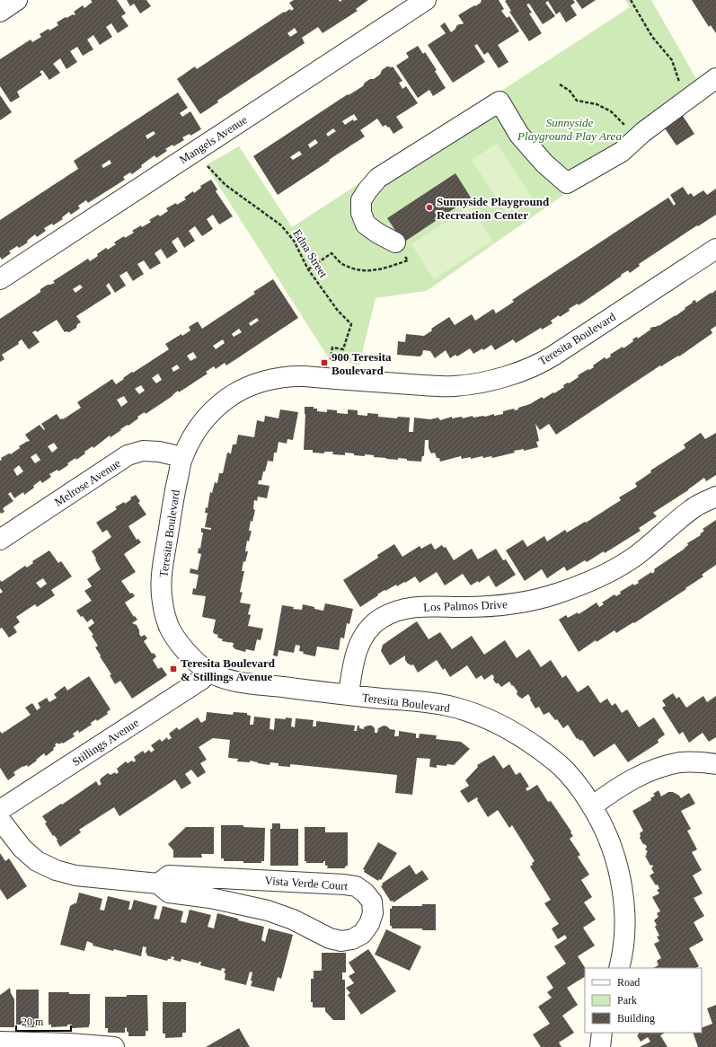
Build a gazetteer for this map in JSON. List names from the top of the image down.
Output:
{
  "streets": {
    "street": [
      "Mangels Avenue",
      "Teresita Boulevard",
      "Melrose Avenue",
      "Los Palmos Drive",
      "Stillings Avenue",
      "Vista Verde Court"
    ],
    "path": ["Edna Street"]
  },
  "crossings": [
    ["Mangels Avenue", "Edna Street"],
    ["Teresita Boulevard", "Melrose Avenue"],
    ["Teresita Boulevard", "Los Palmos Drive"],
    ["Teresita Boulevard", "Stillings Avenue"]
  ],
  "parks": ["Sunnyside Playground Play Area"],
  "places": {
    "other": ["Sunnyside Playground Recreation Center"],
    "transit": ["900 Teresita Boulevard", "Teresita Boulevard & Stillings Avenue"]
  },
  "legend": ["Road", "Park", "Building"],
  "scale_bar": "20 m"
}
